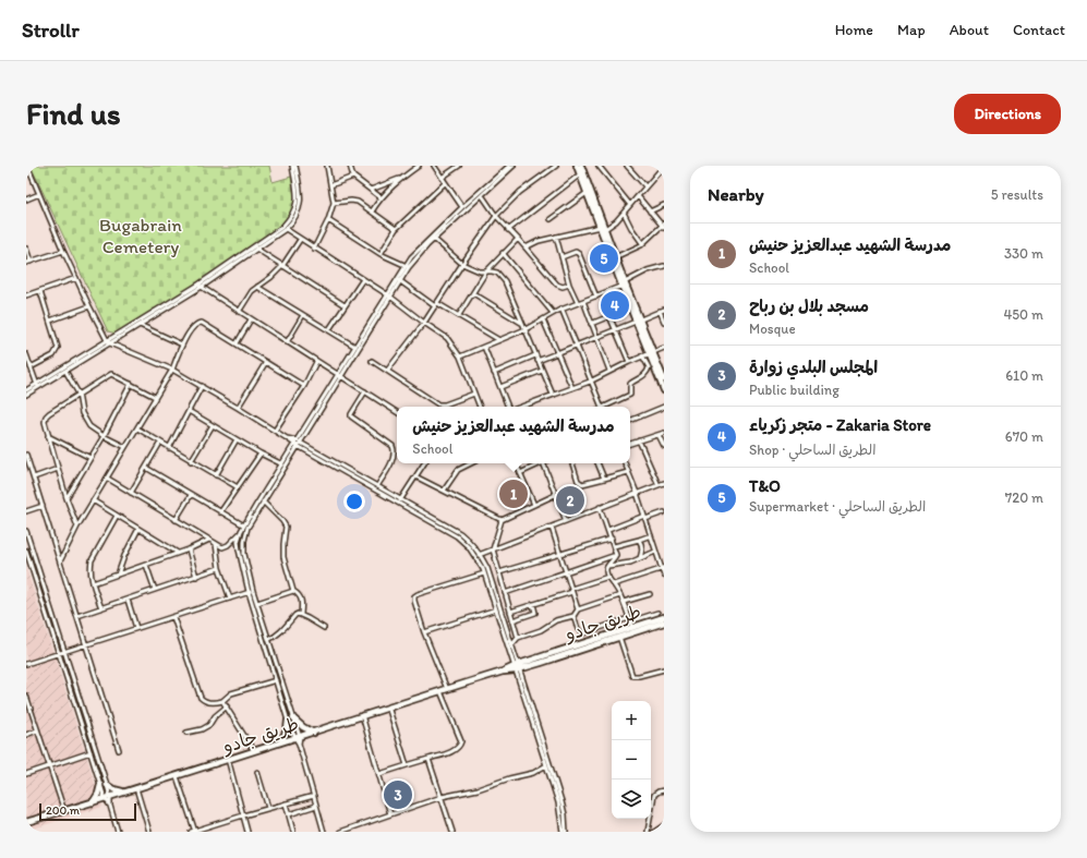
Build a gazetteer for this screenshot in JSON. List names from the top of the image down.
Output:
{
  "streets": {
    "highway": ["طريق جادو"]
  },
  "parks": ["Bugabrain Cemetery"],
  "scale_bar": "200 m",
  "page": {
    "header": "Strollr",
    "nav": [
      "Home",
      "Map",
      "About",
      "Contact"
    ],
    "buttons": "Directions",
    "title": "Find us",
    "heading": ["Nearby", "5 results"],
    "list": [
      {
        "mark": "1",
        "name": "مدرسة الشهيد عبدالعزيز حنيش",
        "note": "School",
        "value": "330 m"
      },
      {
        "mark": "2",
        "name": "مسجد بلال بن رباح",
        "note": "Mosque",
        "value": "450 m"
      },
      {
        "mark": "3",
        "name": "المجلس البلدي زوارة",
        "note": "Public building",
        "value": "610 m"
      },
      {
        "mark": "4",
        "name": "متجر زكرياء - Zakaria Store",
        "note": "Shop · الطريق الساحلي",
        "value": "670 m"
      },
      {
        "mark": "5",
        "name": "T&O",
        "note": "Supermarket · الطريق الساحلي",
        "value": "720 m"
      }
    ],
    "pins": [
      "5",
      "4",
      "1",
      "2",
      "3"
    ],
    "popup": ["مدرسة الشهيد عبدالعزيز حنيش", "School"],
    "map_buttons": ["+", "−"],
    "scale": "200 m"
  }
}
